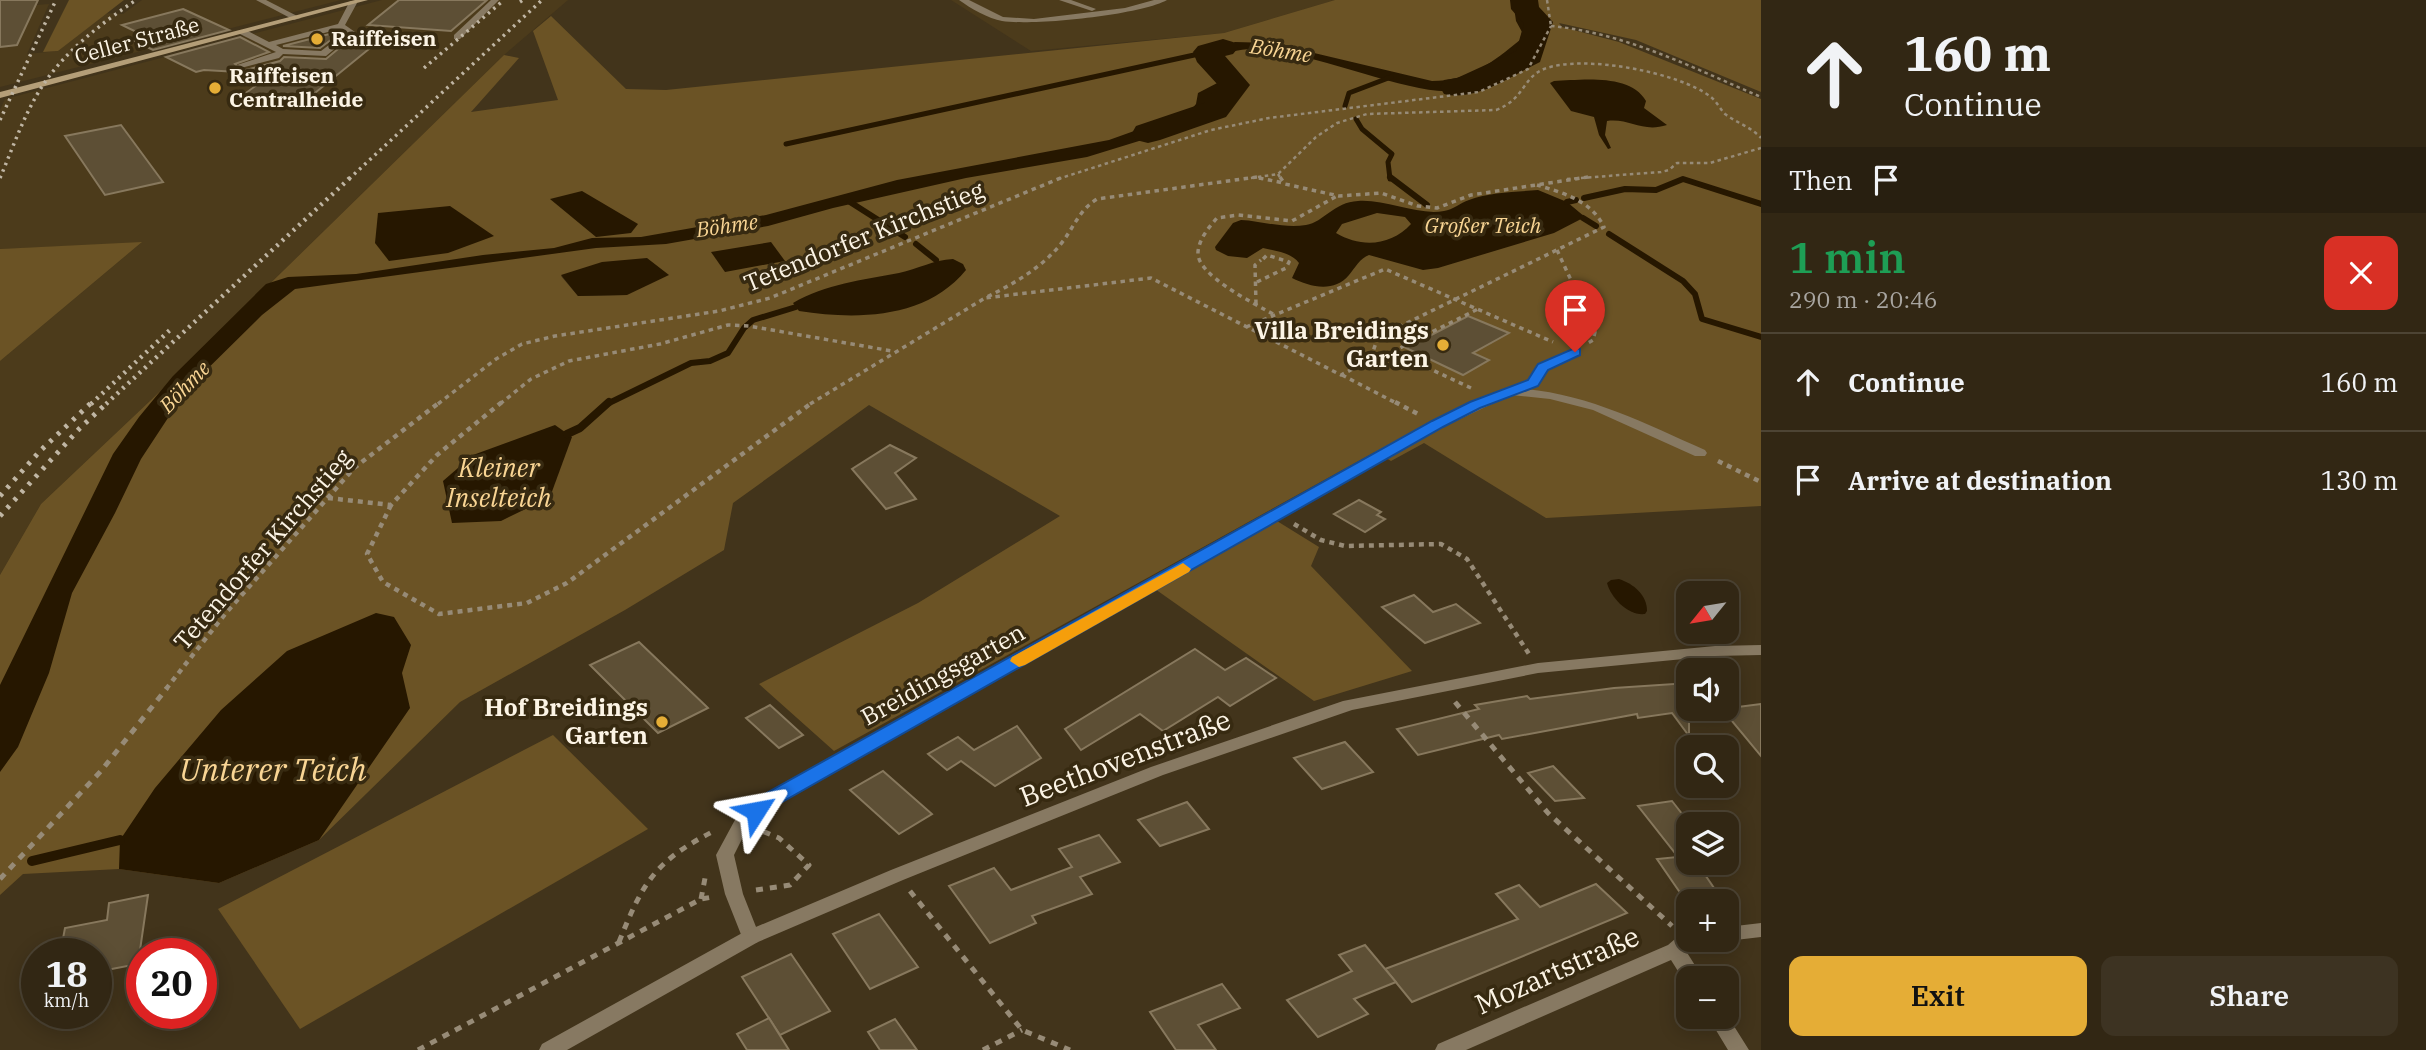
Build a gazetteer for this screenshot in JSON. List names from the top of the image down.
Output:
{
  "streets": {
    "main road": ["Celler Straße"],
    "street": ["Breidingsgarten", "Beethovenstraße", "Mozartstraße"],
    "path": ["Tetendorfer Kirchstieg"]
  },
  "crossings": [
    ["Breidingsgarten", "Beethovenstraße"]
  ],
  "water": [
    "Böhme",
    "Großer Teich",
    "Kleiner Inselteich",
    "Unterer Teich"
  ],
  "places": [
    "Raiffeisen",
    "Raiffeisen Centralheide",
    "Villa Breidings Garten",
    "Hof Breidings Garten"
  ],
  "north": "bottom left",
  "page": {
    "turn": ["160 m", "Continue"],
    "then": "Then",
    "heading": ["1 min", "290 m · 20:46"],
    "list": [
      {
        "name": "Continue",
        "value": "160 m"
      },
      {
        "name": "Arrive at destination",
        "value": "130 m"
      }
    ],
    "map_buttons": ["+", "−"],
    "speed": "18 km/h",
    "limit": "20",
    "buttons": ["Exit", "Share"]
  }
}
